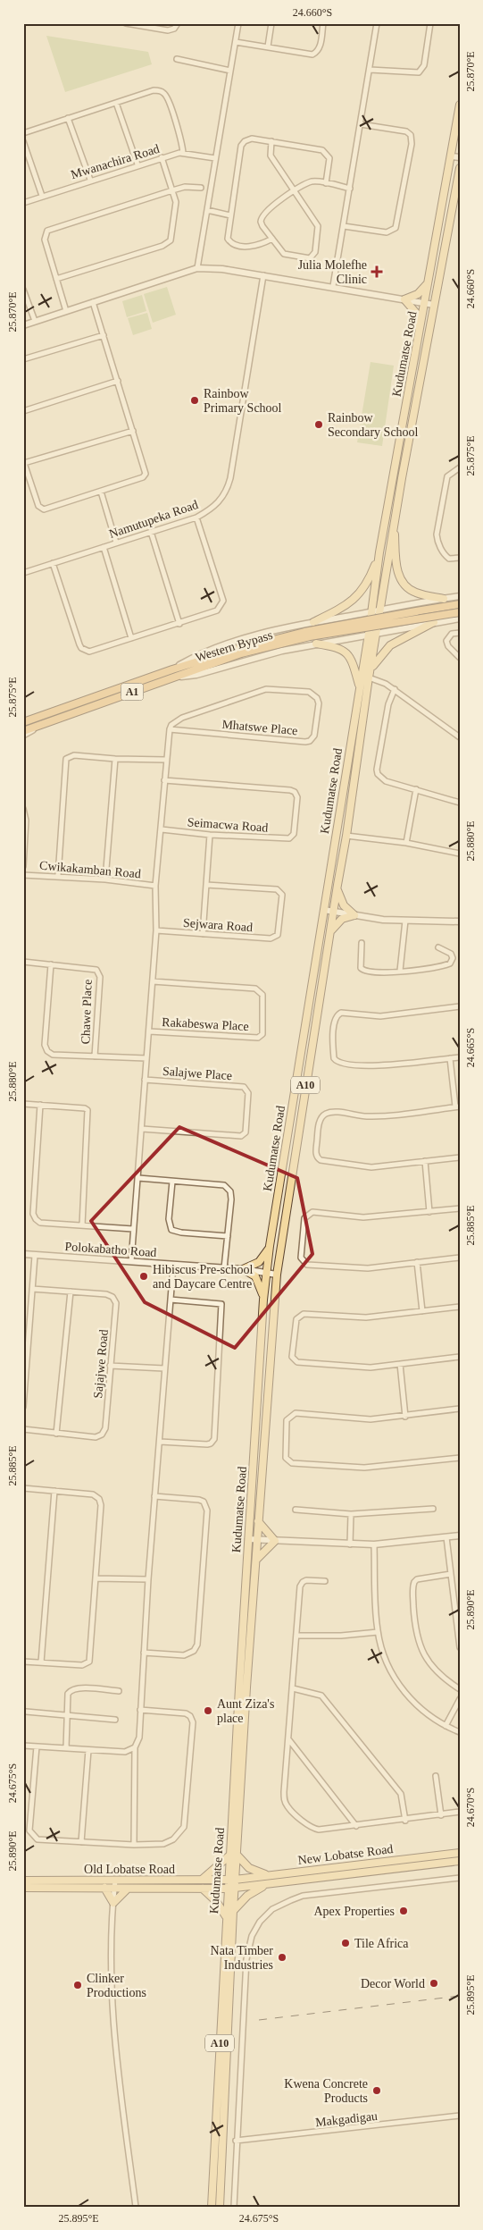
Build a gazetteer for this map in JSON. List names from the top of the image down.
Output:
{
  "streets": {
    "highway": ["Western Bypass", "A1"],
    "main road": [
      "Kudumatse Road",
      "A10",
      "New Lobatse Road",
      "Old Lobatse Road"
    ],
    "street": [
      "Mwanachira Road",
      "Namutupeka Road",
      "Mhatswe Place",
      "Seimacwa Road",
      "Cwikakamban Road",
      "Sejwara Road",
      "Chawe Place",
      "Rakabeswa Place",
      "Salajwe Place",
      "Polokabatho Road",
      "Sajajwe Road",
      "Makgadigau"
    ]
  },
  "crossings": [
    ["Kudumatse Road", "Polokabatho Road"],
    ["Kudumatse Road", "New Lobatse Road"],
    ["Kudumatse Road", "Old Lobatse Road"],
    ["New Lobatse Road", "Old Lobatse Road"]
  ],
  "places": {
    "health": ["Julia Molefhe Clinic"],
    "other": [
      "Rainbow Primary School",
      "Rainbow Secondary School",
      "Hibiscus Pre-school and Daycare Centre",
      "Aunt Ziza's place",
      "Apex Properties",
      "Tile Africa",
      "Nata Timber Industries",
      "Decor World",
      "Clinker Productions",
      "Kwena Concrete Products"
    ]
  },
  "coordinates": [
    "24.660°S",
    "25.870°E",
    "25.875°E",
    "25.880°E",
    "24.665°S",
    "25.885°E",
    "25.890°E",
    "24.675°S",
    "24.670°S",
    "25.895°E"
  ]
}
